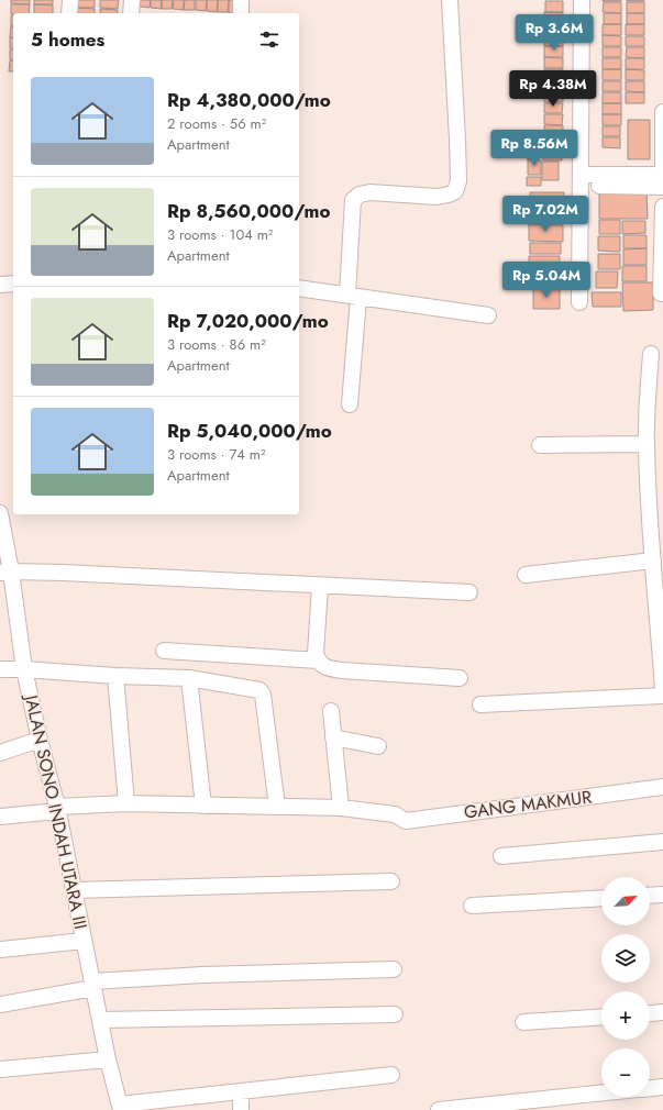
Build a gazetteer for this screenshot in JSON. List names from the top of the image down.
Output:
{
  "streets": {
    "street": ["GANG MAKMUR", "JALAN SONO INDAH UTARA III"]
  },
  "crossings": [
    ["GANG MAKMUR", "JALAN SONO INDAH UTARA III"]
  ],
  "north": "top right",
  "page": {
    "heading": "5 homes",
    "price": [
      "Rp 3.6M",
      "Rp 4.38M",
      "Rp 8.56M",
      "Rp 7.02M",
      "Rp 5.04M"
    ],
    "list": [
      {
        "name": "Rp 4,380,000/mo",
        "note": "2 rooms · 56 m² · Apartment"
      },
      {
        "name": "Rp 8,560,000/mo",
        "note": "3 rooms · 104 m² · Apartment"
      },
      {
        "name": "Rp 7,020,000/mo",
        "note": "3 rooms · 86 m² · Apartment"
      },
      {
        "name": "Rp 5,040,000/mo",
        "note": "3 rooms · 74 m² · Apartment"
      }
    ],
    "map_buttons": ["+", "−"]
  }
}
